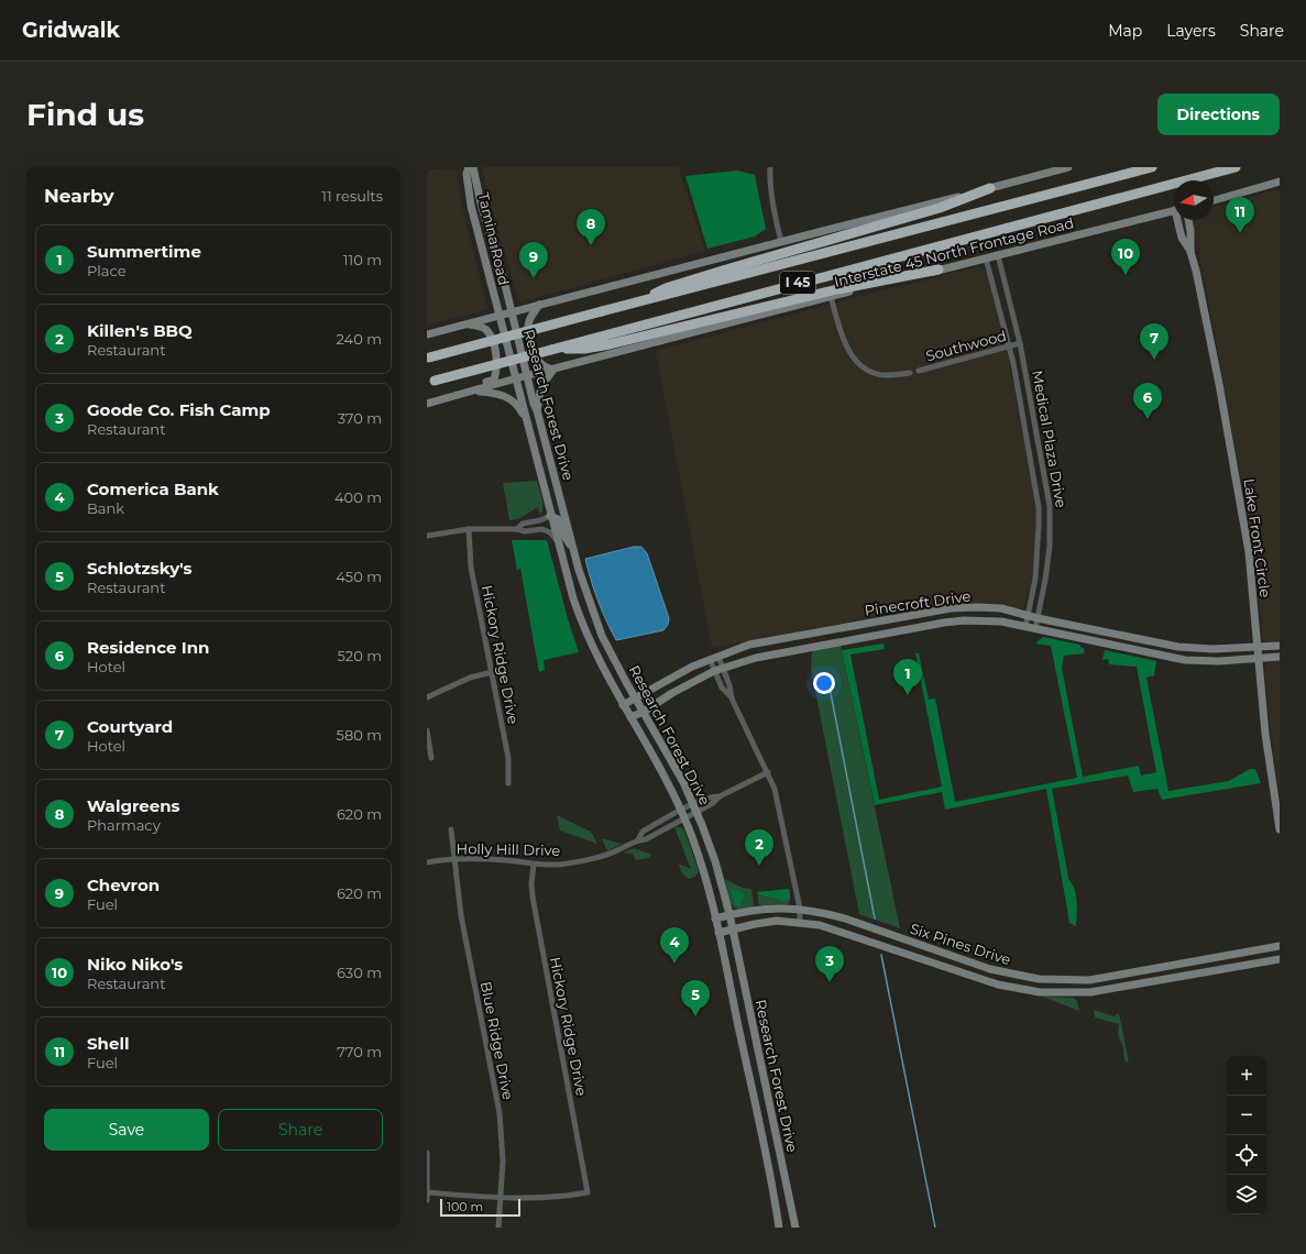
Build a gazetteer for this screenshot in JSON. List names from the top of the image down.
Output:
{
  "streets": {
    "highway": ["I 45"],
    "main road": [
      "Tamina Road",
      "Interstate 45 North Frontage Road",
      "Research Forest Drive",
      "Lake Front Circle",
      "Pinecroft Drive",
      "Six Pines Drive"
    ],
    "street": [
      "Southwood",
      "Medical Plaza Drive",
      "Hickory Ridge Drive",
      "Holly Hill Drive",
      "Blue Ridge Drive"
    ]
  },
  "crossings": [
    ["Tamina Road", "Research Forest Drive"],
    ["Interstate 45 North Frontage Road", "Southwood"],
    ["Interstate 45 North Frontage Road", "Research Forest Drive"],
    ["Interstate 45 North Frontage Road", "Medical Plaza Drive"],
    ["Southwood", "Medical Plaza Drive"],
    ["Research Forest Drive", "Pinecroft Drive"],
    ["Research Forest Drive", "Holly Hill Drive"],
    ["Research Forest Drive", "Six Pines Drive"],
    ["Medical Plaza Drive", "Pinecroft Drive"],
    ["Lake Front Circle", "Pinecroft Drive"],
    ["Hickory Ridge Drive", "Holly Hill Drive"],
    ["Hickory Ridge Drive", "Blue Ridge Drive"],
    ["Holly Hill Drive", "Blue Ridge Drive"]
  ],
  "scale_bar": "100 m",
  "north": "left",
  "page": {
    "header": "Gridwalk",
    "nav": ["Map", "Layers", "Share"],
    "buttons": [
      "Directions",
      ["Save", "Share"]
    ],
    "title": "Find us",
    "heading": ["Nearby", "11 results"],
    "pins": [
      "11",
      "8",
      "10",
      "9",
      "7",
      "6",
      "1",
      "2",
      "4",
      "3",
      "5"
    ],
    "list": [
      {
        "mark": "1",
        "name": "Summertime",
        "note": "Place",
        "value": "110 m"
      },
      {
        "mark": "2",
        "name": "Killen's BBQ",
        "note": "Restaurant",
        "value": "240 m"
      },
      {
        "mark": "3",
        "name": "Goode Co. Fish Camp",
        "note": "Restaurant",
        "value": "370 m"
      },
      {
        "mark": "4",
        "name": "Comerica Bank",
        "note": "Bank",
        "value": "400 m"
      },
      {
        "mark": "5",
        "name": "Schlotzsky's",
        "note": "Restaurant",
        "value": "450 m"
      },
      {
        "mark": "6",
        "name": "Residence Inn",
        "note": "Hotel",
        "value": "520 m"
      },
      {
        "mark": "7",
        "name": "Courtyard",
        "note": "Hotel",
        "value": "580 m"
      },
      {
        "mark": "8",
        "name": "Walgreens",
        "note": "Pharmacy",
        "value": "620 m"
      },
      {
        "mark": "9",
        "name": "Chevron",
        "note": "Fuel",
        "value": "620 m"
      },
      {
        "mark": "10",
        "name": "Niko Niko's",
        "note": "Restaurant",
        "value": "630 m"
      },
      {
        "mark": "11",
        "name": "Shell",
        "note": "Fuel",
        "value": "770 m"
      }
    ],
    "map_buttons": ["+", "−"],
    "scale": "100 m"
  }
}
